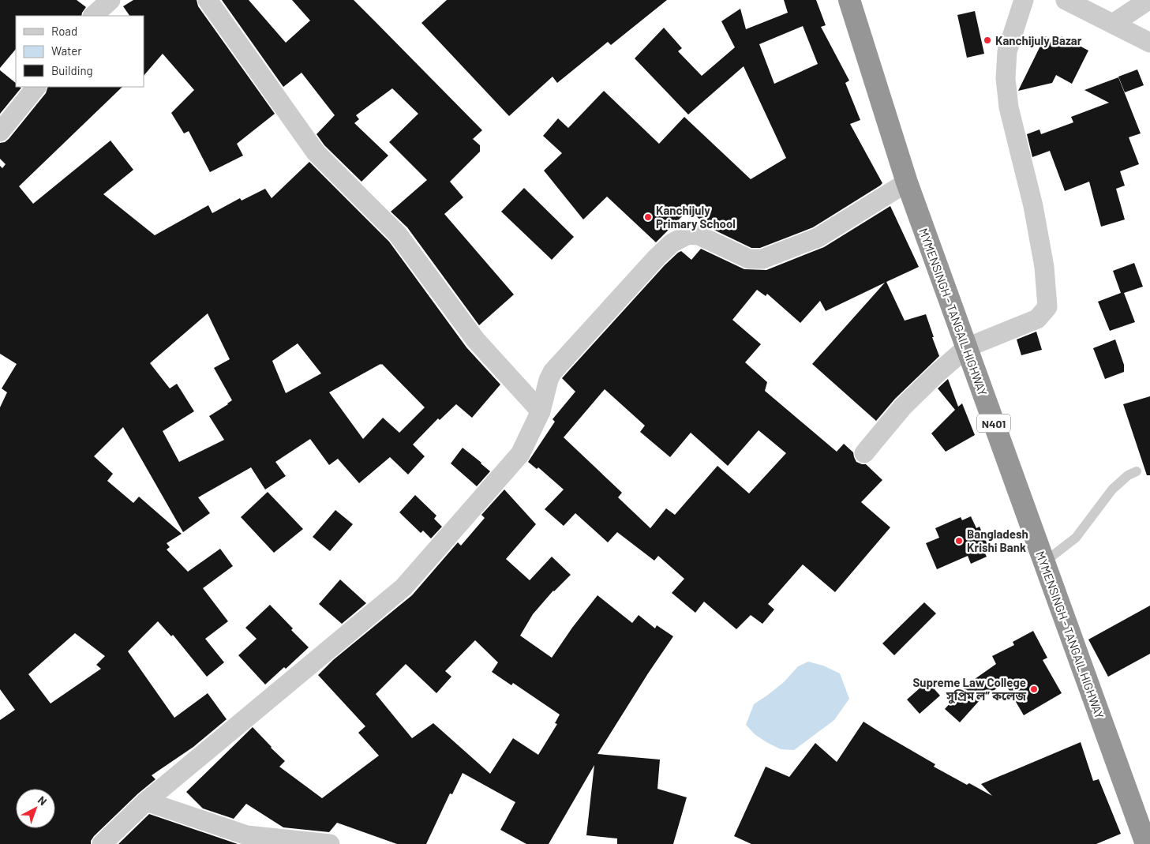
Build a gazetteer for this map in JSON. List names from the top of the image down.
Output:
{
  "streets": {
    "highway": ["MYMENSINGH - TANGAIL HIGHWAY", "N401"]
  },
  "places": [
    "Kanchijuly Bazar",
    "Kanchijuly Primary School",
    "Bangladesh Krishi Bank",
    "Supreme Law College সুপ্রিম ল” কলেজ"
  ],
  "legend": ["Road", "Water", "Building"],
  "north": "top right"
}
